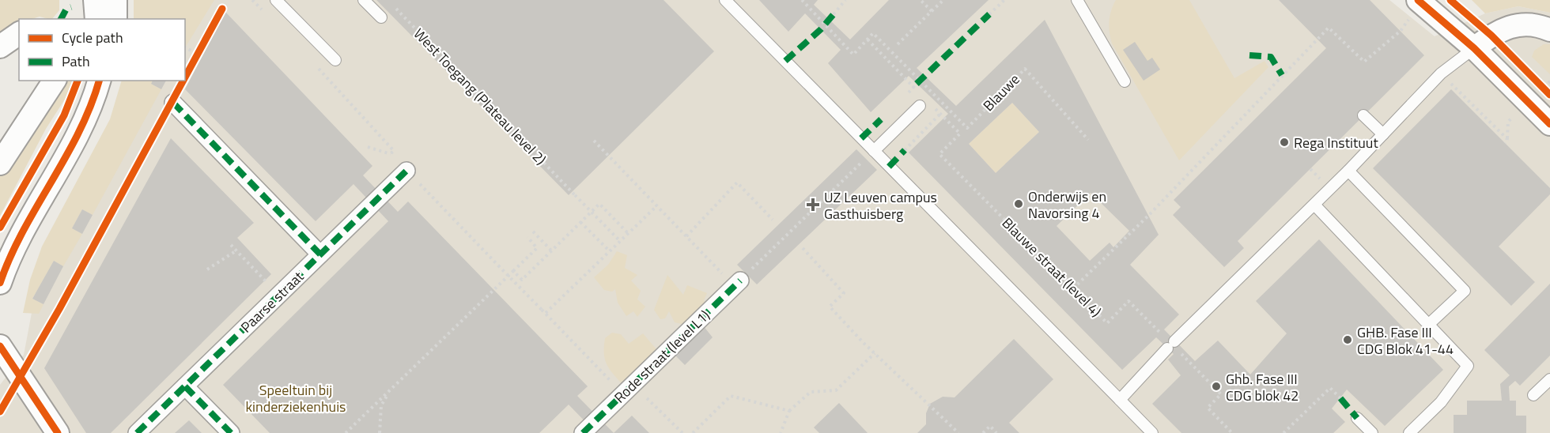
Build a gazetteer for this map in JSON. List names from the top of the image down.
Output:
{
  "streets": {
    "street": ["Paarse straat", "Rode straat (level L1)"],
    "path": ["Blauwe", "West Toegang (Plateau level 2)", "Blauwe straat (level 4)"]
  },
  "parks": ["Speeltuin bij kinderziekenhuis"],
  "places": {
    "other": [
      "Rega Instituut",
      "Onderwijs en Navorsing 4",
      "GHB. Fase III CDG Blok 41-44",
      "Ghb. Fase III CDG blok 42"
    ],
    "health": ["UZ Leuven campus Gasthuisberg"]
  },
  "legend": ["Cycle path", "Path"]
}
